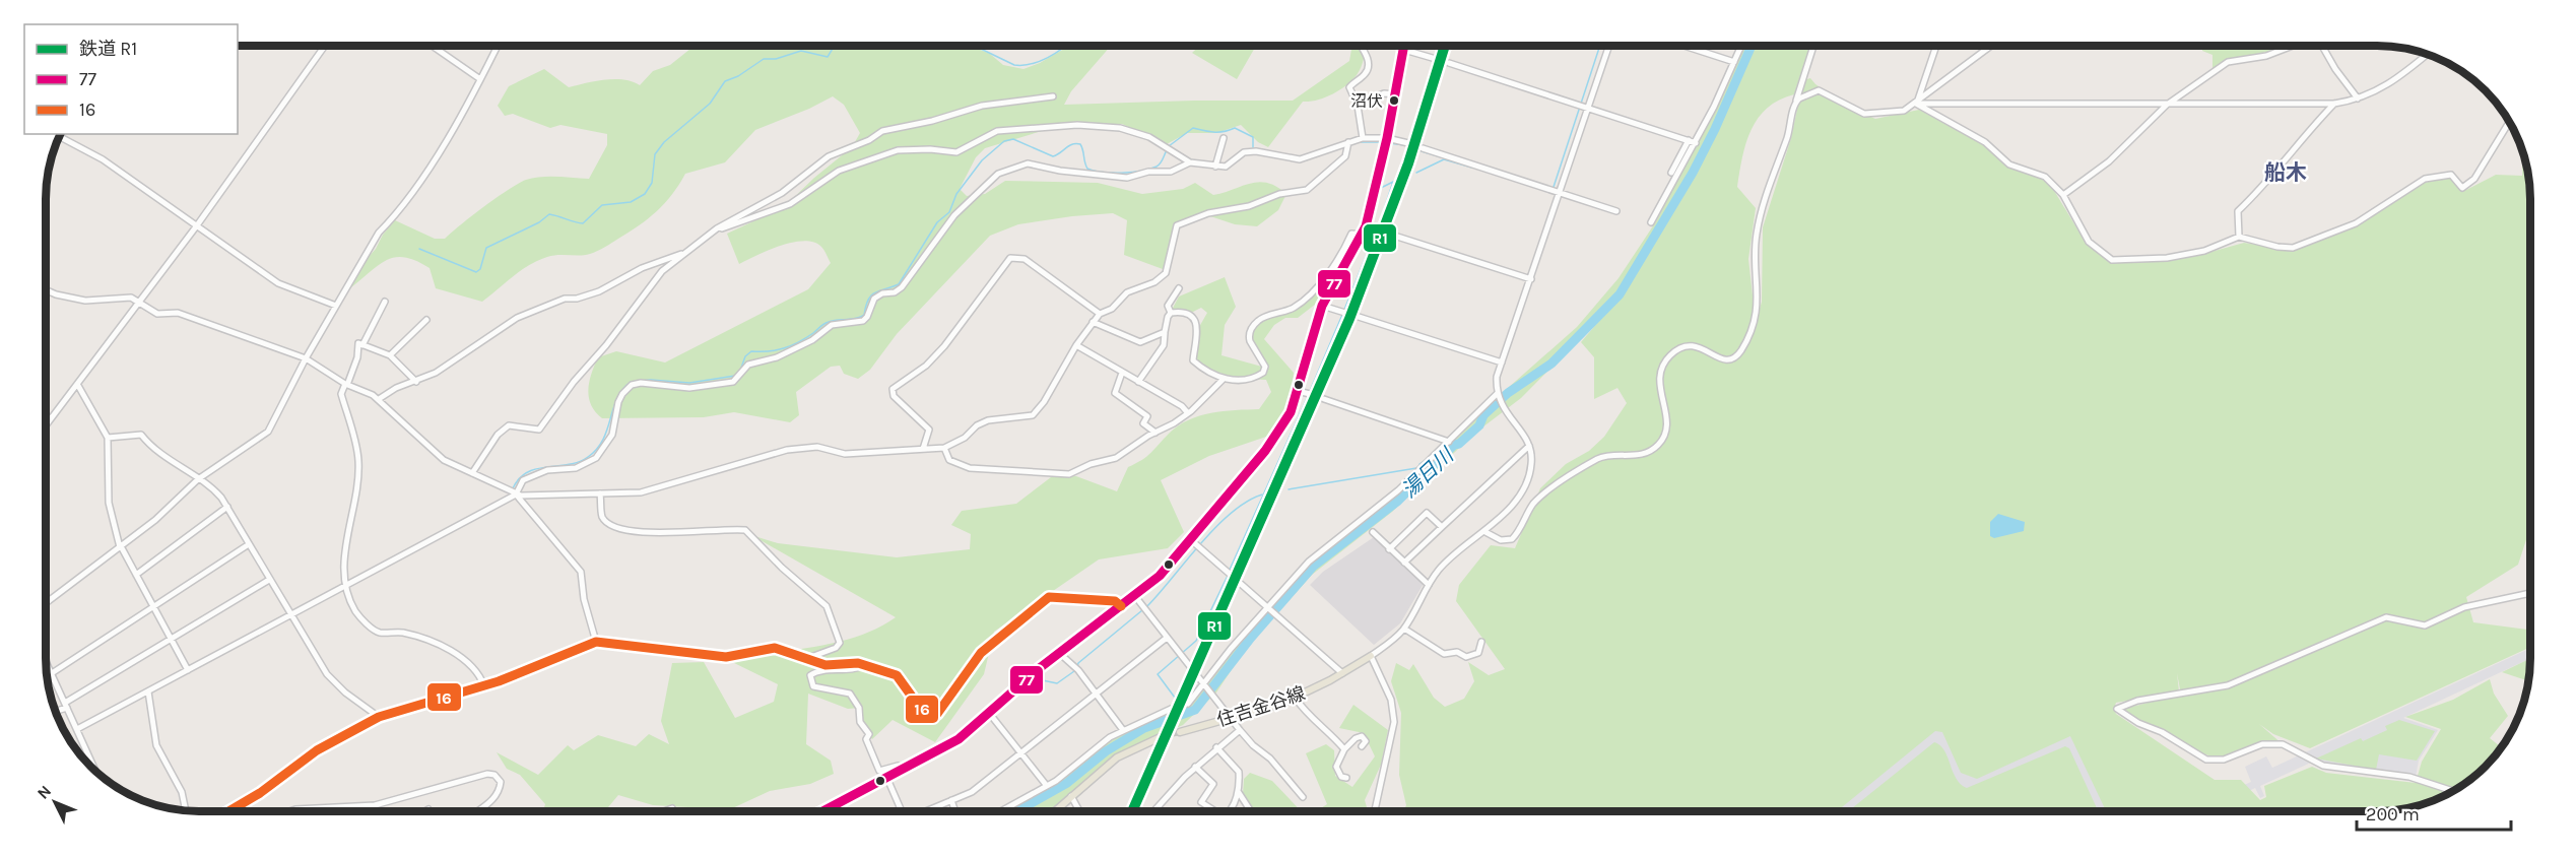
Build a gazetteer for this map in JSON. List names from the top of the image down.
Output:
{
  "streets": {
    "main road": ["住吉金谷線"]
  },
  "districts": ["船木"],
  "water": ["湯日川"],
  "places": ["沼伏"],
  "lines": ["rail line R1", "transit line 77", "transit line 16"],
  "legend": ["鉄道 R1", "77", "16"],
  "scale_bar": "200 m",
  "north": "top left"
}
